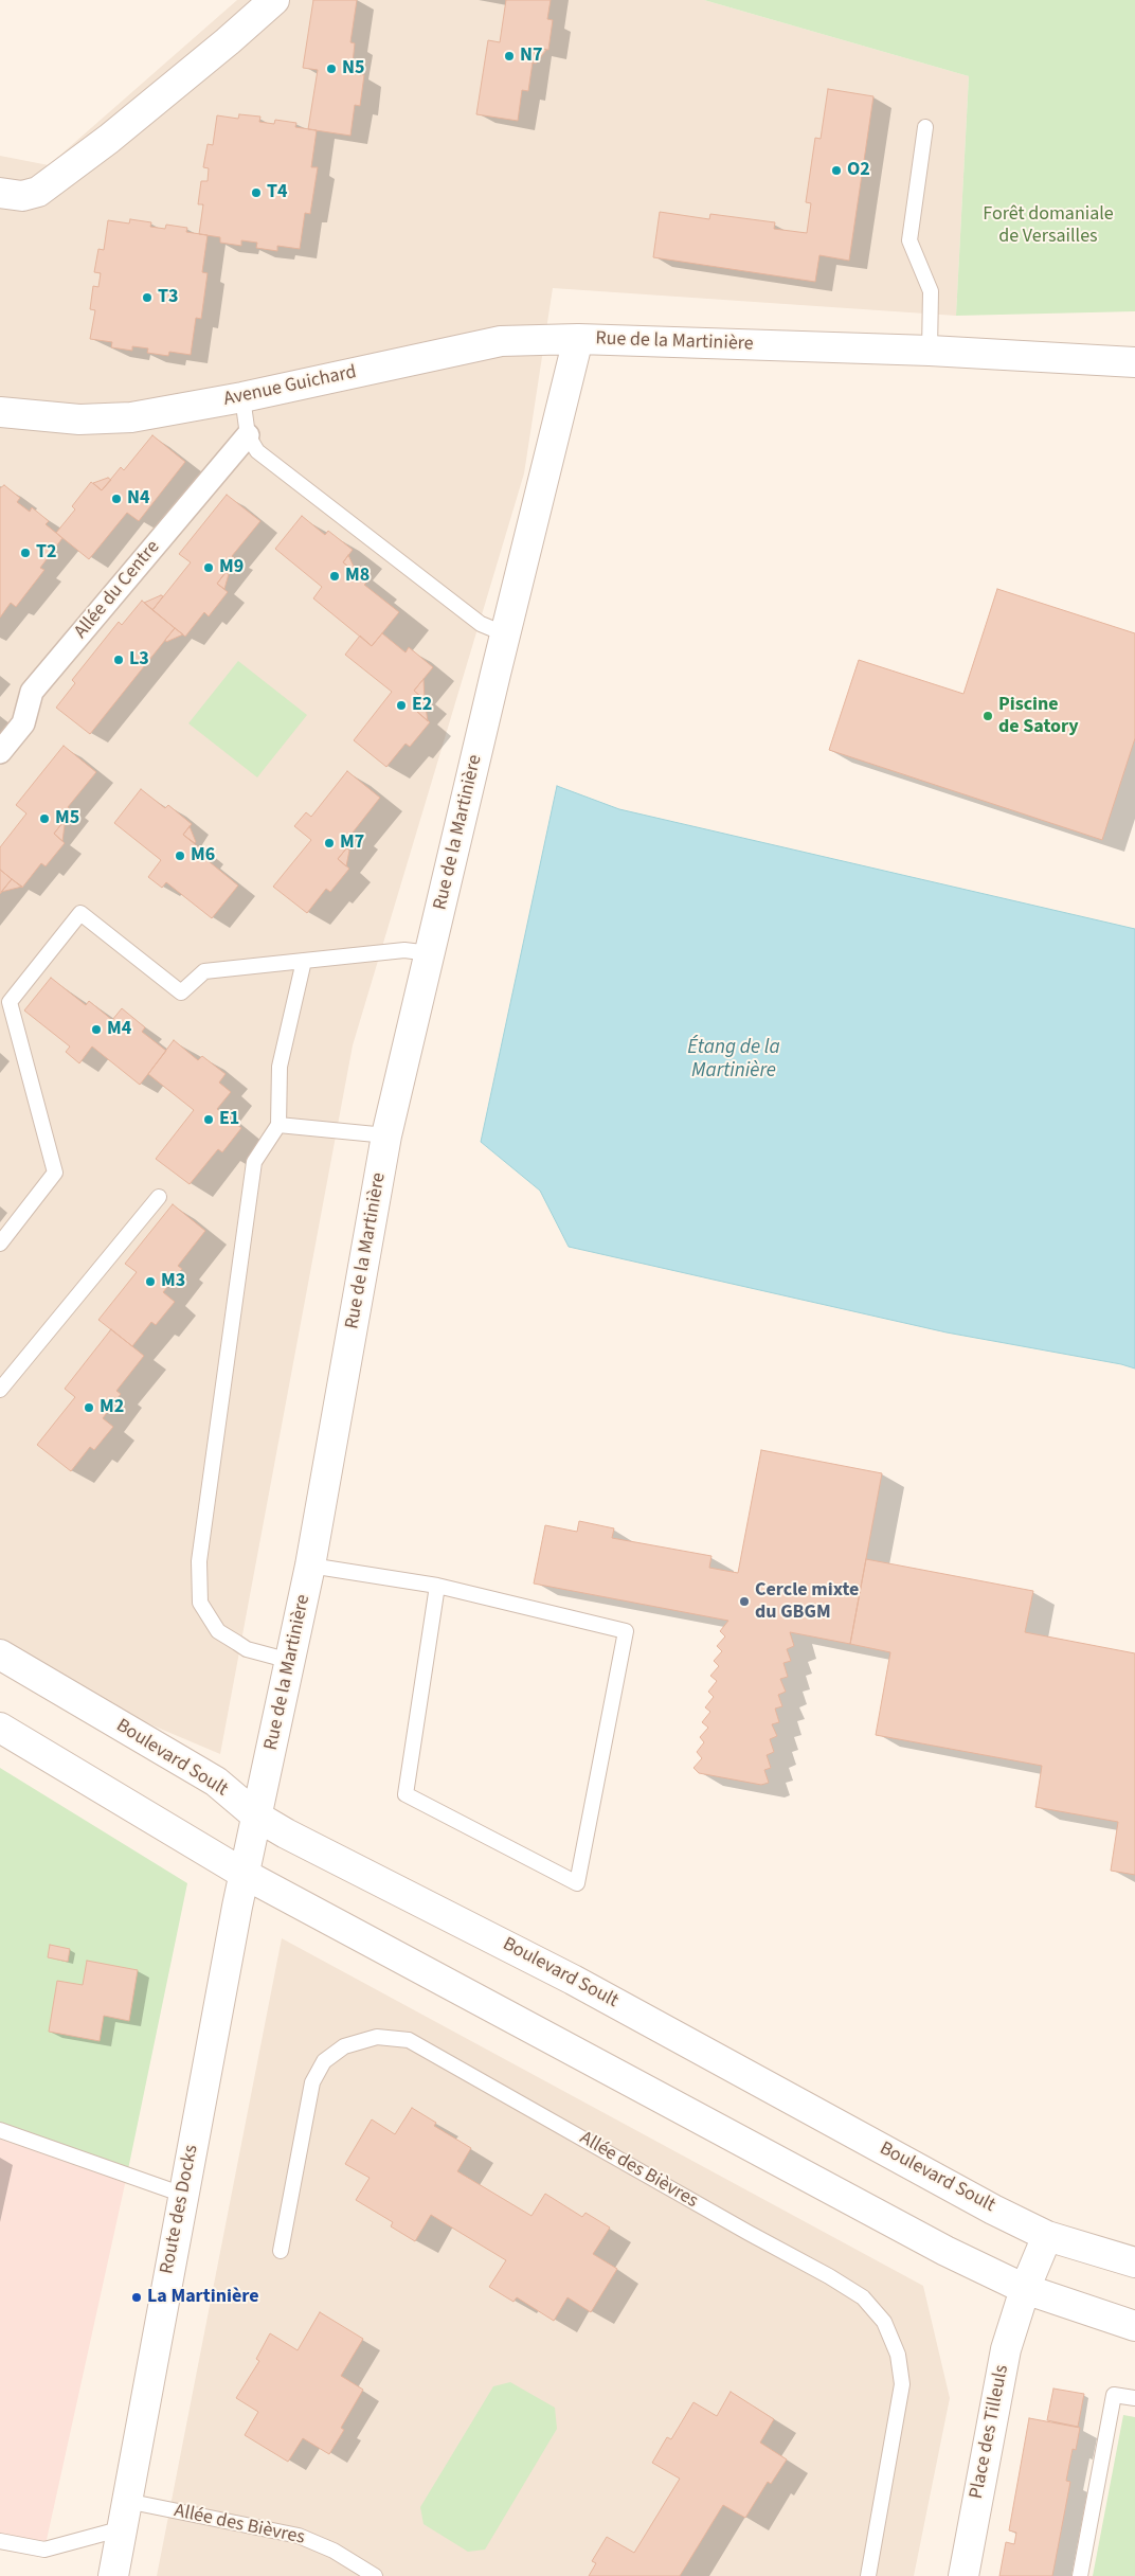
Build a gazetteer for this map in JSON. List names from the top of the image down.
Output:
{
  "streets": {
    "street": [
      "Rue de la Martinière",
      "Avenue Guichard",
      "Allée du Centre",
      "Boulevard Soult",
      "Route des Docks",
      "Place des Tilleuls"
    ],
    "lane": ["Allée des Bièvres"]
  },
  "crossings": [
    ["Rue de la Martinière", "Avenue Guichard"],
    ["Rue de la Martinière", "Boulevard Soult"],
    ["Rue de la Martinière", "Route des Docks"],
    ["Boulevard Soult", "Place des Tilleuls"],
    ["Allée des Bièvres", "Route des Docks"]
  ],
  "water": ["Étang de la Martinière"],
  "parks": ["Forêt domaniale de Versailles"],
  "places": [
    "N7",
    "N5",
    "O2",
    "T4",
    "T3",
    "N4",
    "T2",
    "M9",
    "M8",
    "L3",
    "E2",
    "Piscine de Satory",
    "M5",
    "M7",
    "M6",
    "M4",
    "E1",
    "M3",
    "M2",
    "Cercle mixte du GBGM",
    "La Martinière"
  ]
}
